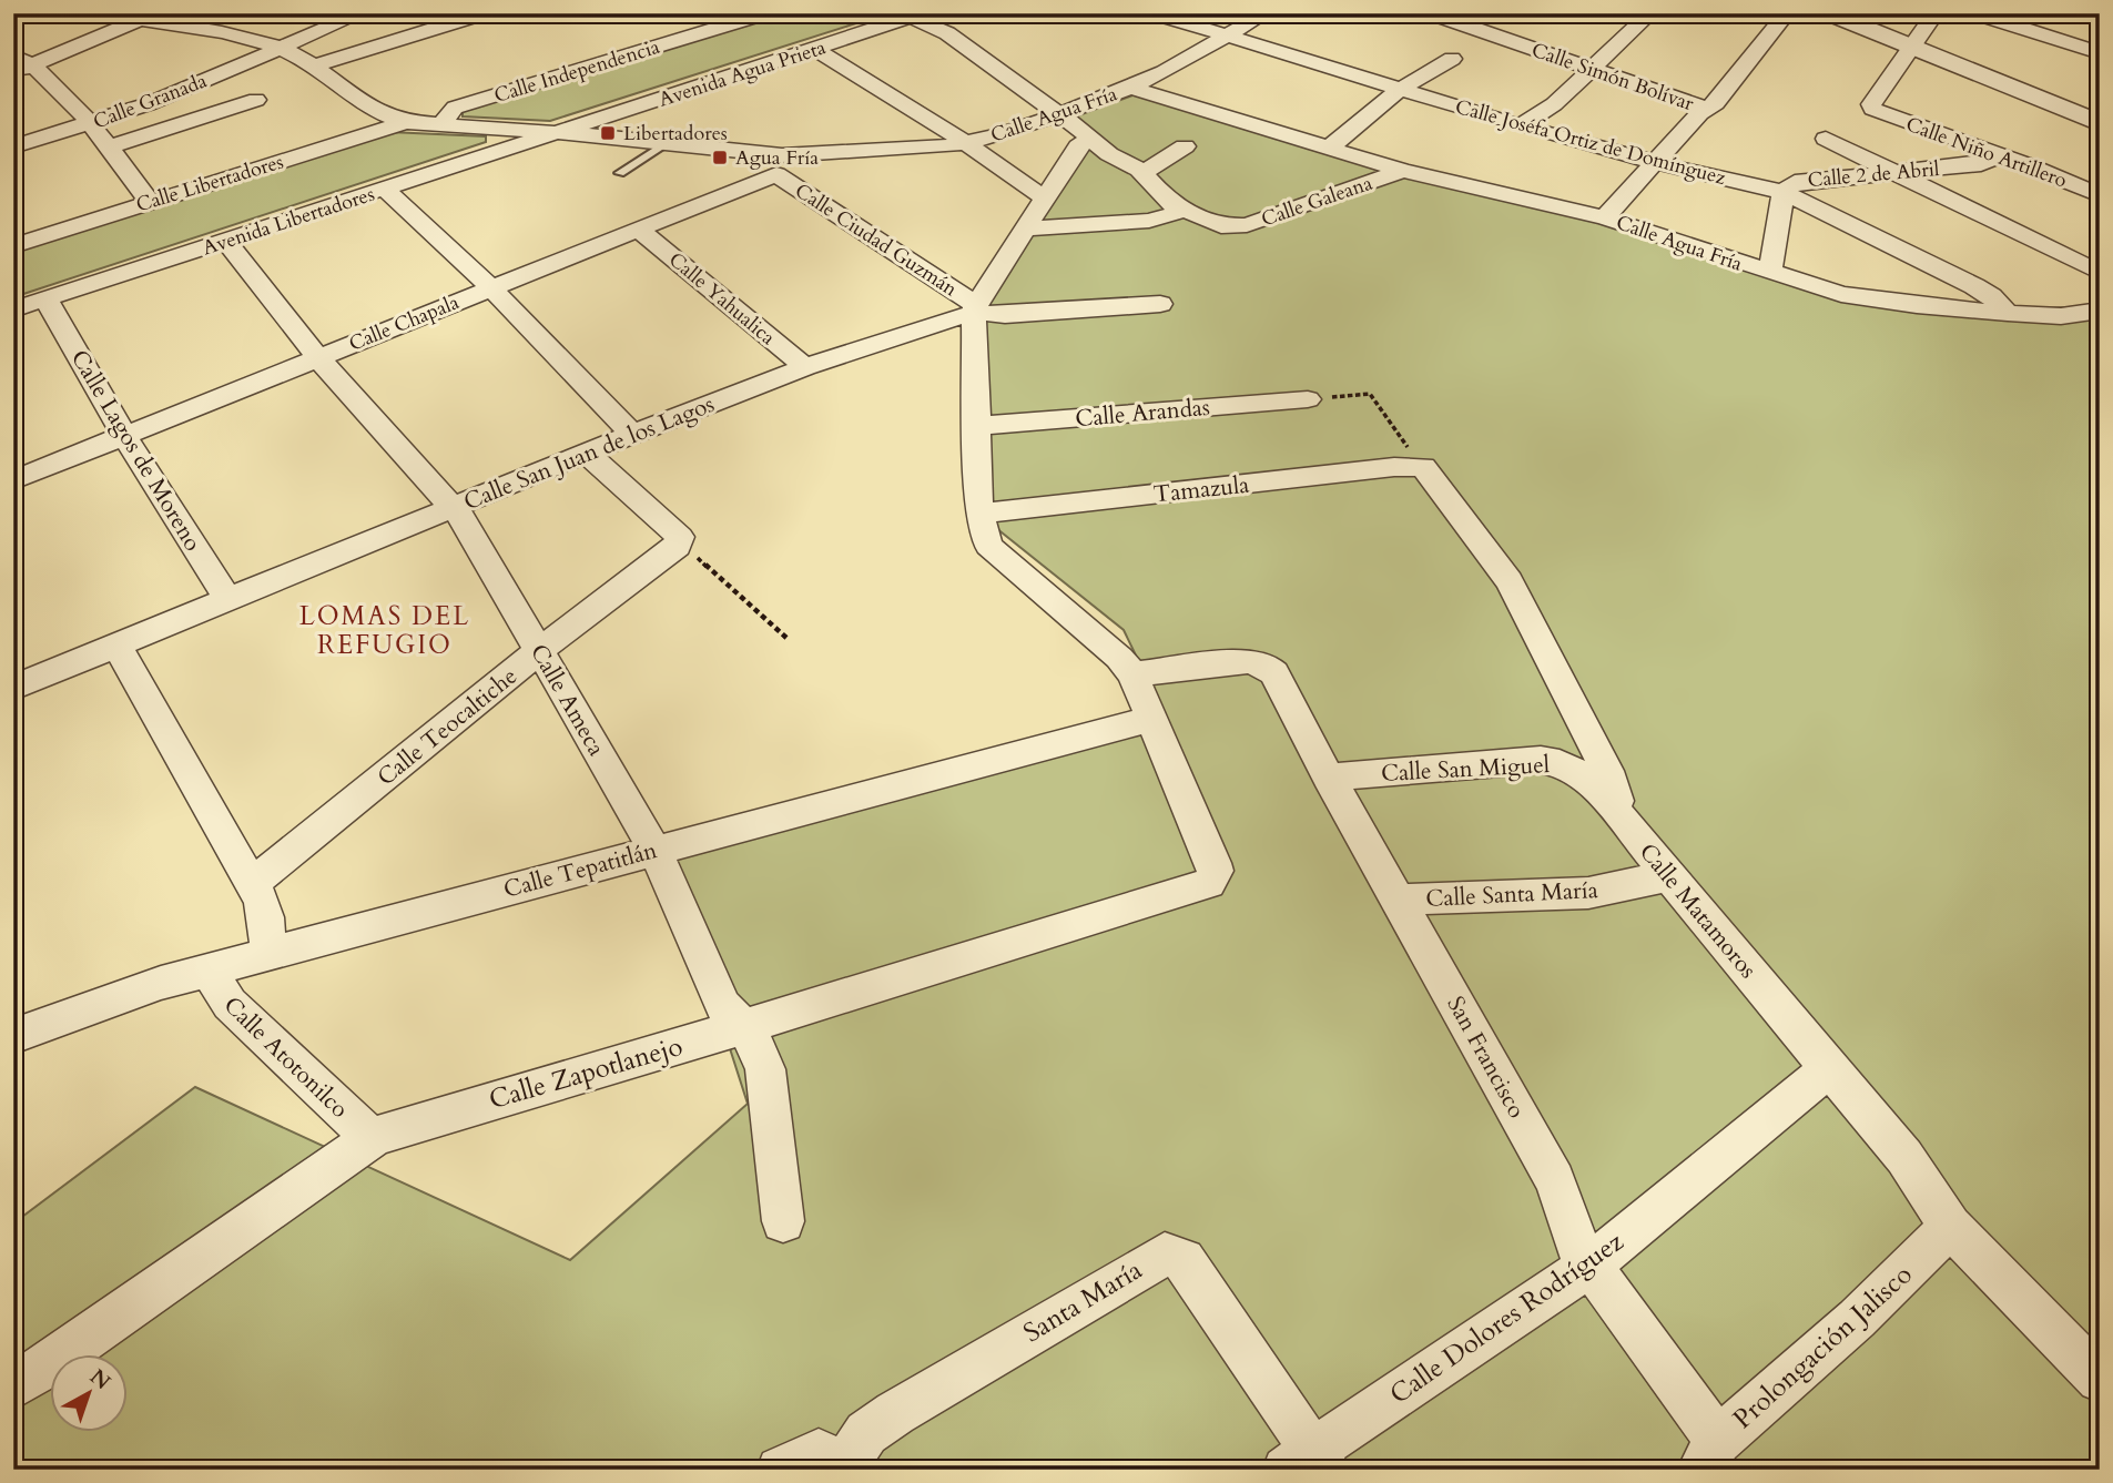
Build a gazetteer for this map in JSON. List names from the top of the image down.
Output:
{
  "streets": {
    "street": [
      "Calle Independencia",
      "Avenida Agua Prieta",
      "Calle Simón Bolívar",
      "Calle Granada",
      "Calle Agua Fría",
      "Calle Joséfa Ortiz de Domínguez",
      "Calle Niño Artillero",
      "Calle 2 de Abril",
      "Calle Libertadores",
      "Calle Galeana",
      "Avenida Libertadores",
      "Calle Ciudad Guzmán",
      "Calle Yahualica",
      "Calle Chapala",
      "Calle Arandas",
      "Calle Lagos de Moreno",
      "Calle San Juan de los Lagos",
      "Tamazula",
      "Calle Ameca",
      "Calle Teocaltiche",
      "Calle San Miguel",
      "Calle Tepatitlán",
      "Calle Santa María",
      "Calle Matamoros",
      "Calle Atotonilco",
      "San Francisco",
      "Calle Zapotlanejo",
      "Santa María",
      "Calle Dolores Rodríguez",
      "Prolongación Jalisco"
    ]
  },
  "crossings": [
    ["Calle Independencia", "Calle Agua Fría"],
    ["Avenida Agua Prieta", "Calle Agua Fría"],
    ["Avenida Agua Prieta", "Avenida Libertadores"],
    ["Calle Granada", "Calle Agua Fría"],
    ["Calle Agua Fría", "Calle Joséfa Ortiz de Domínguez"],
    ["Calle Agua Fría", "Calle 2 de Abril"],
    ["Calle Agua Fría", "Calle Libertadores"],
    ["Calle Agua Fría", "Calle Galeana"],
    ["Calle Agua Fría", "Avenida Libertadores"],
    ["Calle Agua Fría", "Calle Ciudad Guzmán"],
    ["Calle Agua Fría", "Calle Chapala"],
    ["Calle Joséfa Ortiz de Domínguez", "Calle 2 de Abril"],
    ["Calle Joséfa Ortiz de Domínguez", "Calle Galeana"],
    ["Calle Niño Artillero", "Calle 2 de Abril"],
    ["Avenida Libertadores", "Calle Lagos de Moreno"],
    ["Avenida Libertadores", "Calle Ameca"],
    ["Calle Ciudad Guzmán", "Calle Chapala"],
    ["Calle Ciudad Guzmán", "Calle Arandas"],
    ["Calle Ciudad Guzmán", "Calle San Juan de los Lagos"],
    ["Calle Ciudad Guzmán", "Tamazula"],
    ["Calle Ciudad Guzmán", "Calle Tepatitlán"],
    ["Calle Ciudad Guzmán", "San Francisco"],
    ["Calle Ciudad Guzmán", "Calle Zapotlanejo"],
    ["Calle Yahualica", "Calle Chapala"],
    ["Calle Yahualica", "Calle San Juan de los Lagos"],
    ["Calle Chapala", "Calle Lagos de Moreno"],
    ["Calle Chapala", "Calle Ameca"],
    ["Calle Lagos de Moreno", "Calle San Juan de los Lagos"],
    ["Calle San Juan de los Lagos", "Calle Ameca"],
    ["Tamazula", "Calle Matamoros"],
    ["Calle Ameca", "Calle Teocaltiche"],
    ["Calle Ameca", "Calle Tepatitlán"],
    ["Calle Ameca", "Calle Zapotlanejo"],
    ["Calle San Miguel", "Calle Matamoros"],
    ["Calle San Miguel", "San Francisco"],
    ["Calle Tepatitlán", "Calle Atotonilco"],
    ["Calle Santa María", "Calle Matamoros"],
    ["Calle Santa María", "San Francisco"],
    ["Calle Matamoros", "Calle Dolores Rodríguez"],
    ["Calle Matamoros", "Prolongación Jalisco"],
    ["Calle Atotonilco", "Calle Zapotlanejo"],
    ["San Francisco", "Calle Dolores Rodríguez"],
    ["San Francisco", "Prolongación Jalisco"],
    ["Santa María", "Calle Dolores Rodríguez"]
  ],
  "districts": ["LOMAS DEL REFUGIO"],
  "places": {
    "transit": ["Libertadores", "Agua Fría"]
  },
  "north": "top right"
}
